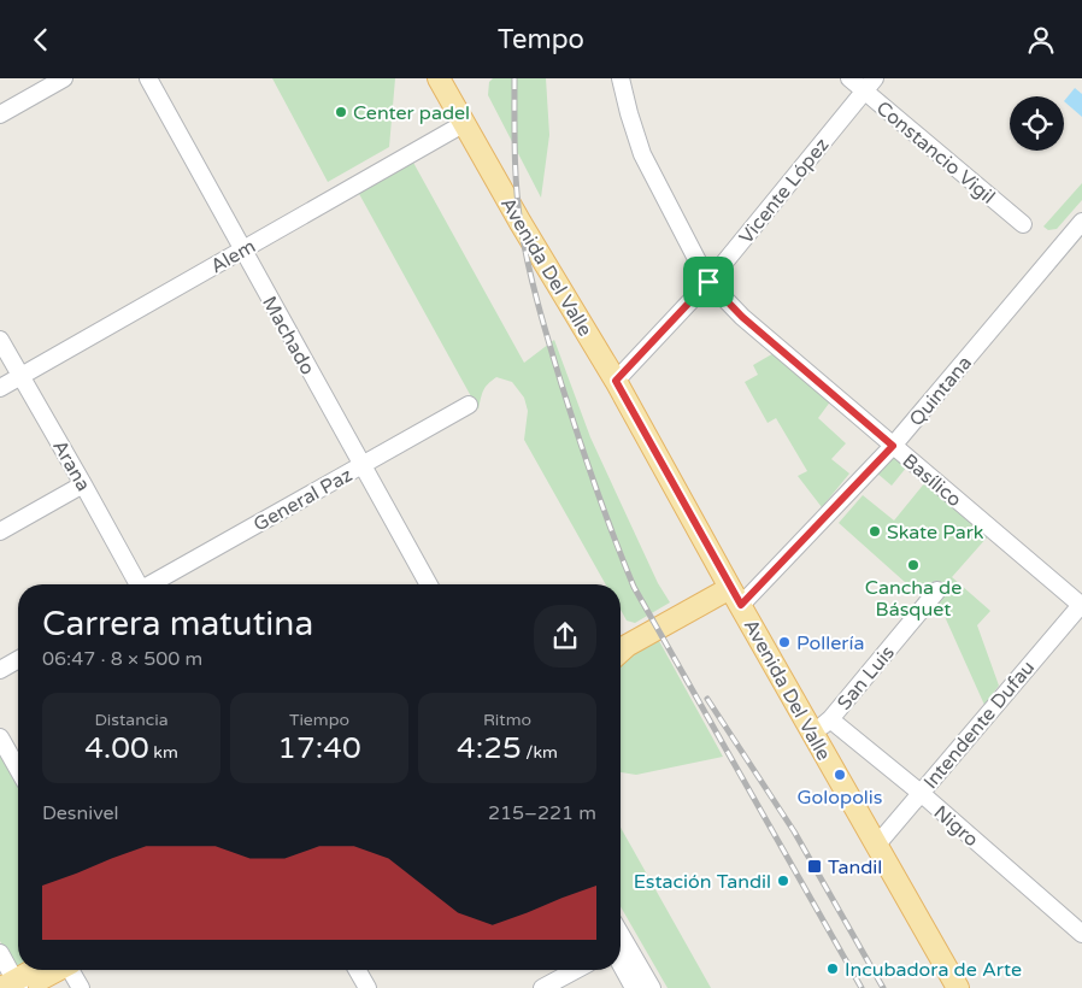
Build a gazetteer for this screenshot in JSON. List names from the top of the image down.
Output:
{
  "streets": {
    "main road": ["Avenida Del Valle"],
    "street": [
      "Constancio Vigil",
      "Vicente López",
      "Alem",
      "Machado",
      "Quintana",
      "Arana",
      "Basílico",
      "General Paz",
      "San Luis",
      "Intendente Dufau",
      "Nigro"
    ]
  },
  "crossings": [
    ["Constancio Vigil", "Vicente López"],
    ["Vicente López", "Avenida Del Valle"],
    ["Vicente López", "Basílico"],
    ["Alem", "Avenida Del Valle"],
    ["Alem", "Machado"],
    ["Alem", "Arana"],
    ["Avenida Del Valle", "Quintana"],
    ["Avenida Del Valle", "San Luis"],
    ["Avenida Del Valle", "Intendente Dufau"],
    ["Machado", "General Paz"],
    ["Quintana", "Basílico"],
    ["Basílico", "Intendente Dufau"],
    ["San Luis", "Nigro"],
    ["Intendente Dufau", "Nigro"]
  ],
  "places": {
    "other": [
      "Center padel",
      "Skate Park",
      "Cancha de Básquet",
      "Pollería",
      "Golopolis",
      "Estación Tandil",
      "Incubadora de Arte"
    ],
    "transit": ["Tandil"]
  },
  "page": {
    "header": "Tempo",
    "heading": ["Carrera matutina", "06:47 · 8 × 500 m"],
    "stats": [
      ["Distancia", "4.00 km"],
      ["Tiempo", "17:40"],
      ["Ritmo", "4:25 /km"]
    ],
    "chart": ["Desnivel", "215–221 m"]
  }
}
